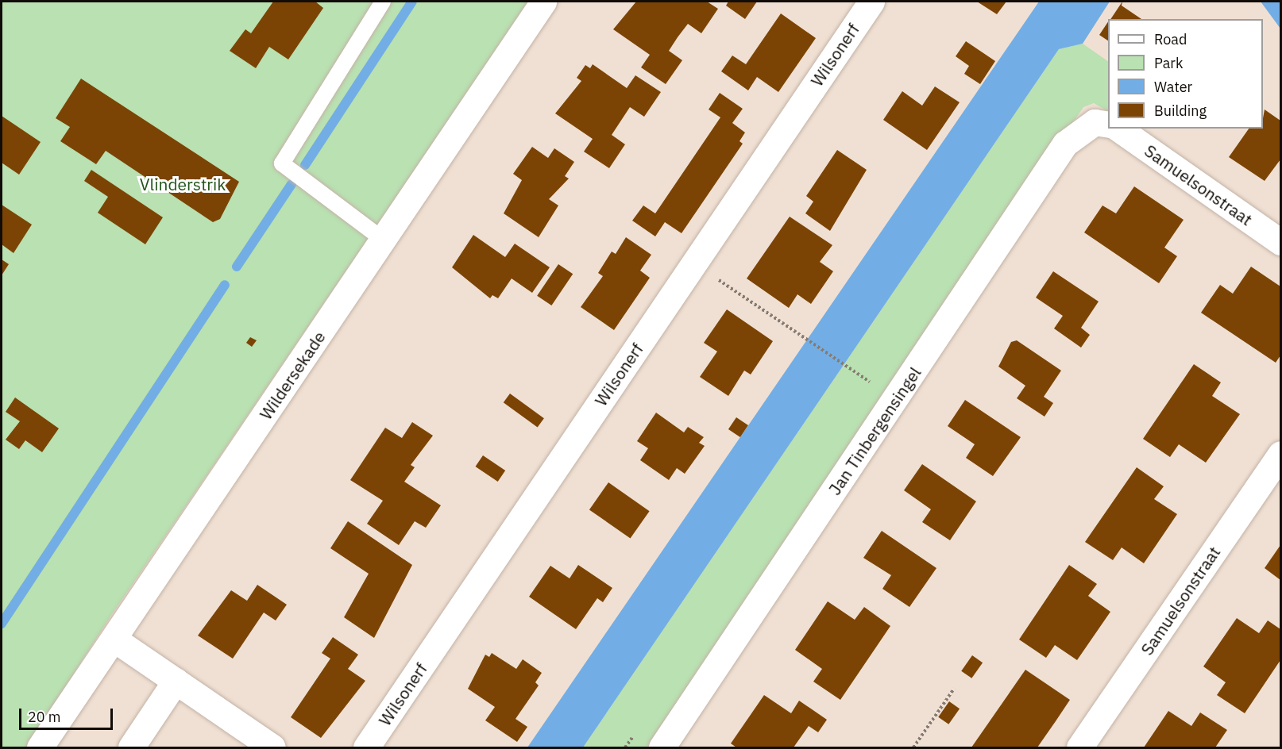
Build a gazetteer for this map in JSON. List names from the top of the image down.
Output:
{
  "streets": {
    "street": [
      "Wilsonerf",
      "Samuelsonstraat",
      "Wildersekade",
      "Jan Tinbergensingel"
    ]
  },
  "parks": ["Vlinderstrik"],
  "legend": [
    "Road",
    "Park",
    "Water",
    "Building"
  ],
  "scale_bar": "20 m"
}
